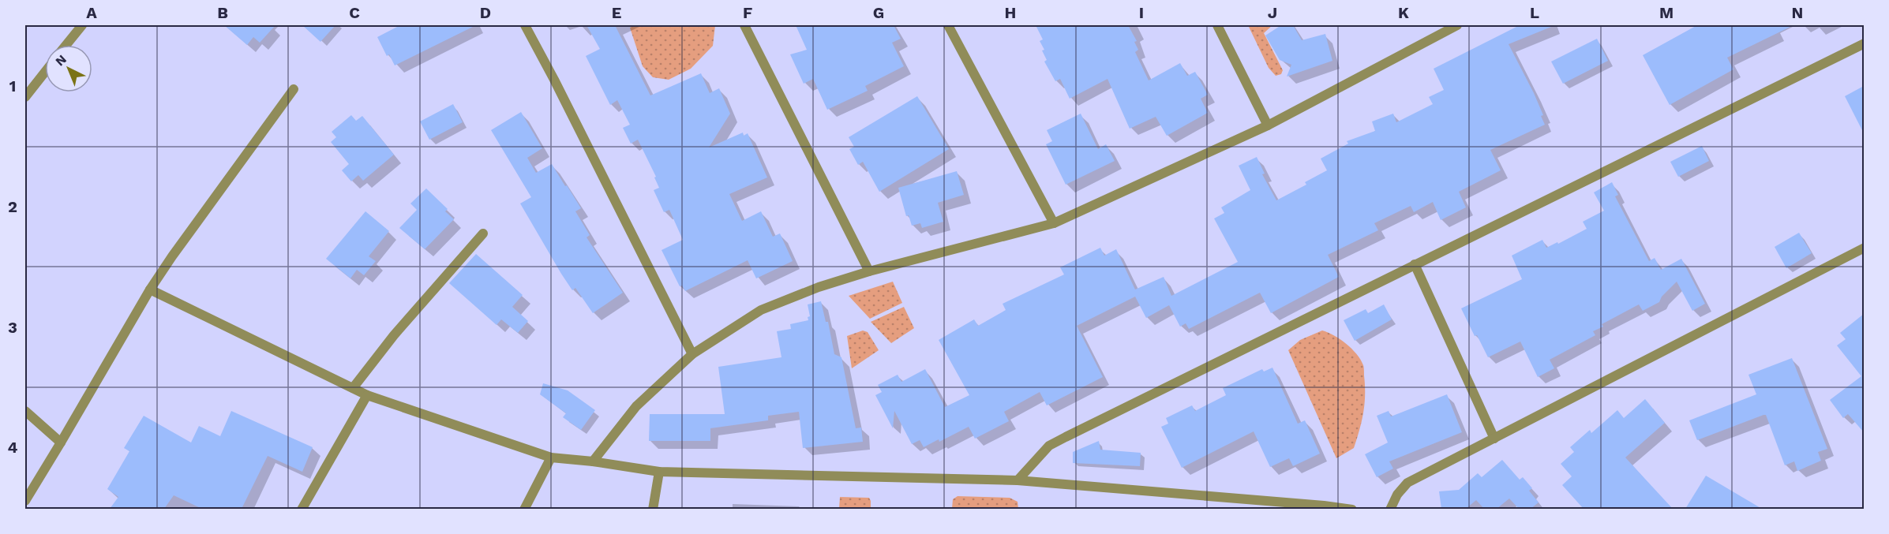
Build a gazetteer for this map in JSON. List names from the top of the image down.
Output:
{
  "north": "top left",
  "grid": {
    "columns": [
      "A",
      "B",
      "C",
      "D",
      "E",
      "F",
      "G",
      "H",
      "I",
      "J",
      "K",
      "L",
      "M",
      "N"
    ],
    "rows": [
      "1",
      "2",
      "3",
      "4"
    ]
  }
}
